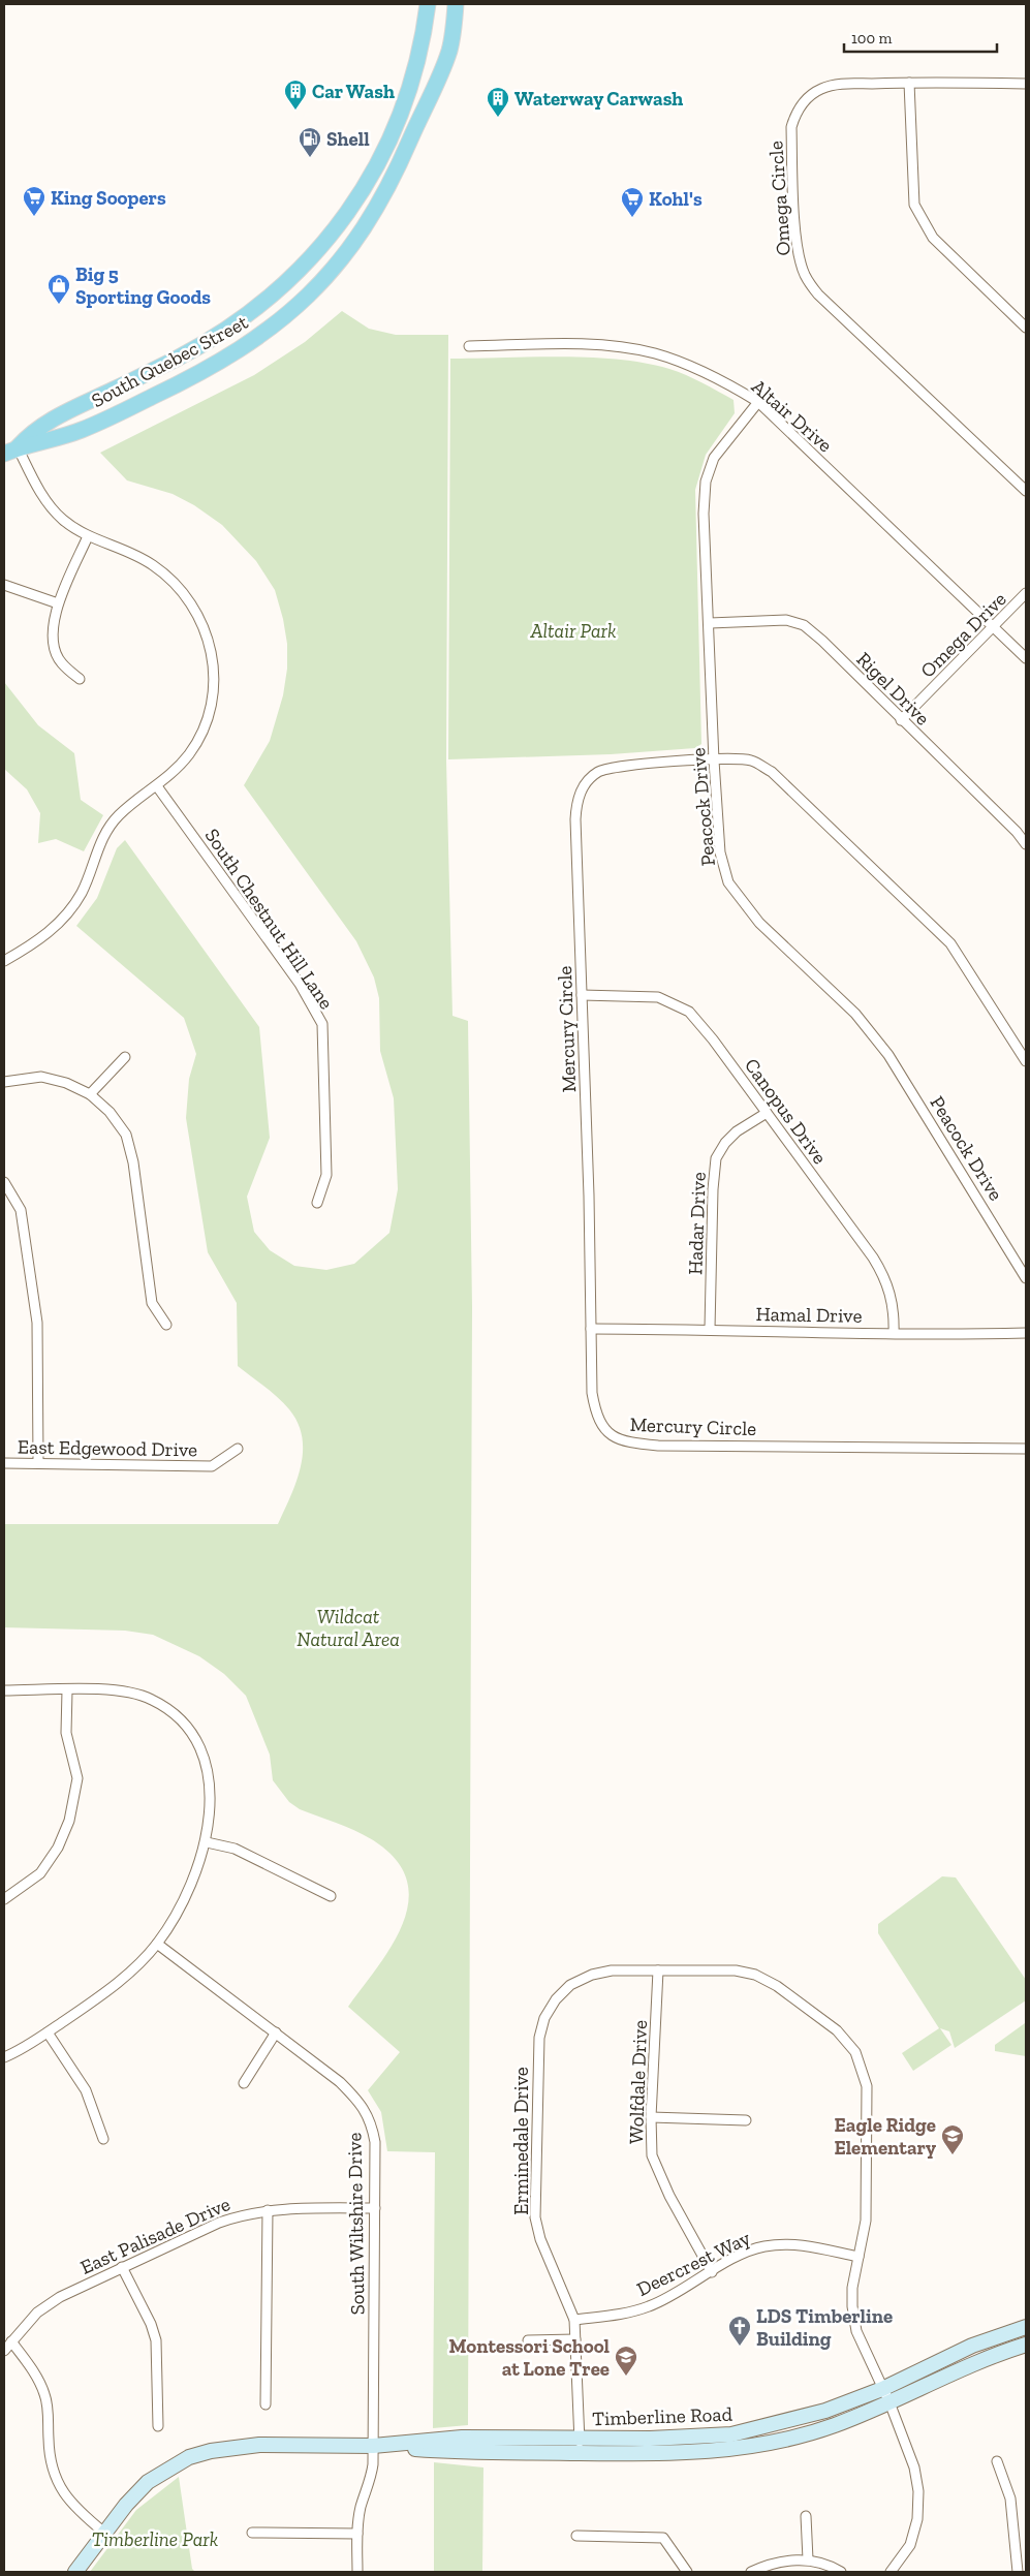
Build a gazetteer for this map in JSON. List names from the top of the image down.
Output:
{
  "streets": {
    "main road": ["South Quebec Street"],
    "street": [
      "Omega Circle",
      "Altair Drive",
      "Omega Drive",
      "Rigel Drive",
      "Peacock Drive",
      "South Chestnut Hill Lane",
      "Mercury Circle",
      "Canopus Drive",
      "Hadar Drive",
      "Hamal Drive",
      "East Edgewood Drive",
      "Wolfdale Drive",
      "Erminedale Drive",
      "South Wiltshire Drive",
      "East Palisade Drive",
      "Deercrest Way",
      "Timberline Road"
    ]
  },
  "crossings": [
    ["Altair Drive", "Omega Drive"],
    ["Altair Drive", "Peacock Drive"],
    ["Omega Drive", "Rigel Drive"],
    ["Rigel Drive", "Peacock Drive"],
    ["Peacock Drive", "Mercury Circle"],
    ["Mercury Circle", "Canopus Drive"],
    ["Mercury Circle", "Hamal Drive"],
    ["Canopus Drive", "Hadar Drive"],
    ["Canopus Drive", "Hamal Drive"],
    ["Hadar Drive", "Hamal Drive"],
    ["Wolfdale Drive", "Erminedale Drive"],
    ["Wolfdale Drive", "Deercrest Way"],
    ["Erminedale Drive", "Deercrest Way"],
    ["Erminedale Drive", "Timberline Road"],
    ["South Wiltshire Drive", "East Palisade Drive"],
    ["South Wiltshire Drive", "Timberline Road"]
  ],
  "parks": ["Altair Park", "Wildcat Natural Area", "Timberline Park"],
  "places": {
    "building": ["Car Wash", "Waterway Carwash"],
    "fuel station": ["Shell"],
    "supermarket": ["King Soopers", "Kohl's"],
    "shop": ["Big 5 Sporting Goods"],
    "school or university": ["Eagle Ridge Elementary", "Montessori School at Lone Tree"],
    "church": ["LDS Timberline Building"]
  },
  "scale_bar": "100 m"
}
